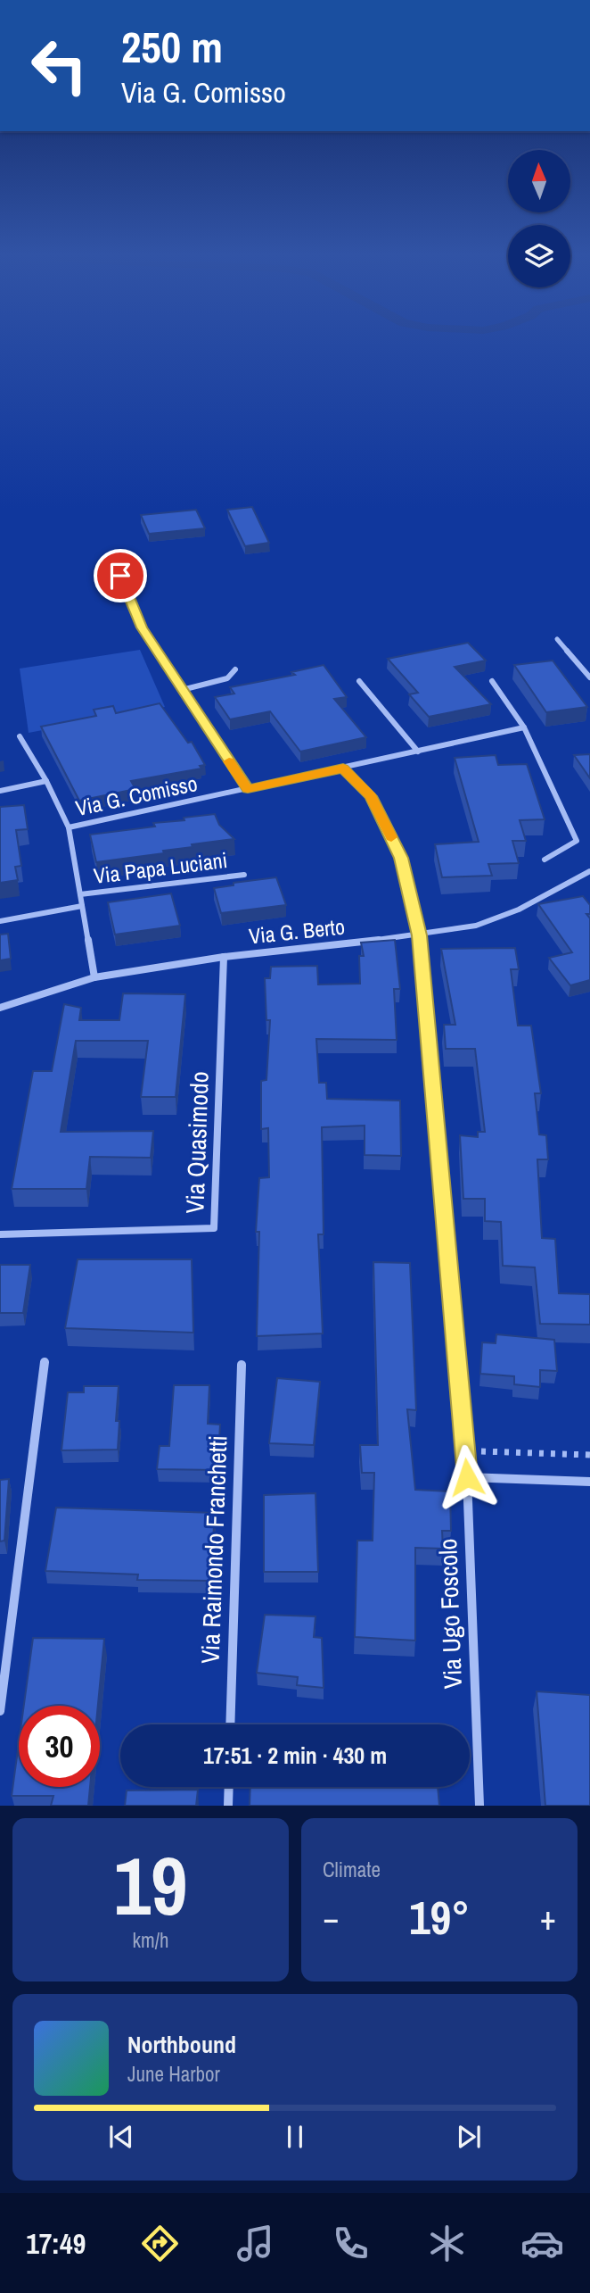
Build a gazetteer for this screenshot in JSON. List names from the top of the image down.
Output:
{
  "streets": {
    "street": [
      "Via G. Comisso",
      "Via Papa Luciani",
      "Via G. Berto",
      "Via Quasimodo",
      "Via Raimondo Franchetti",
      "Via Ugo Foscolo"
    ]
  },
  "crossings": [
    ["Via G. Comisso", "Via Papa Luciani"],
    ["Via G. Comisso", "Via Ugo Foscolo"],
    ["Via Papa Luciani", "Via G. Berto"],
    ["Via G. Berto", "Via Quasimodo"],
    ["Via G. Berto", "Via Ugo Foscolo"]
  ],
  "north": "top",
  "page": {
    "turn": ["250 m", "Via G. Comisso"],
    "limit": "30",
    "trip": "17:51 · 2 min · 430 m",
    "tile": [
      ["19", "km/h"],
      "Climate"
    ],
    "heat": ["−", "19°", "+"],
    "song": ["Northbound", "June Harbor"],
    "tabs": "17:49"
  }
}
